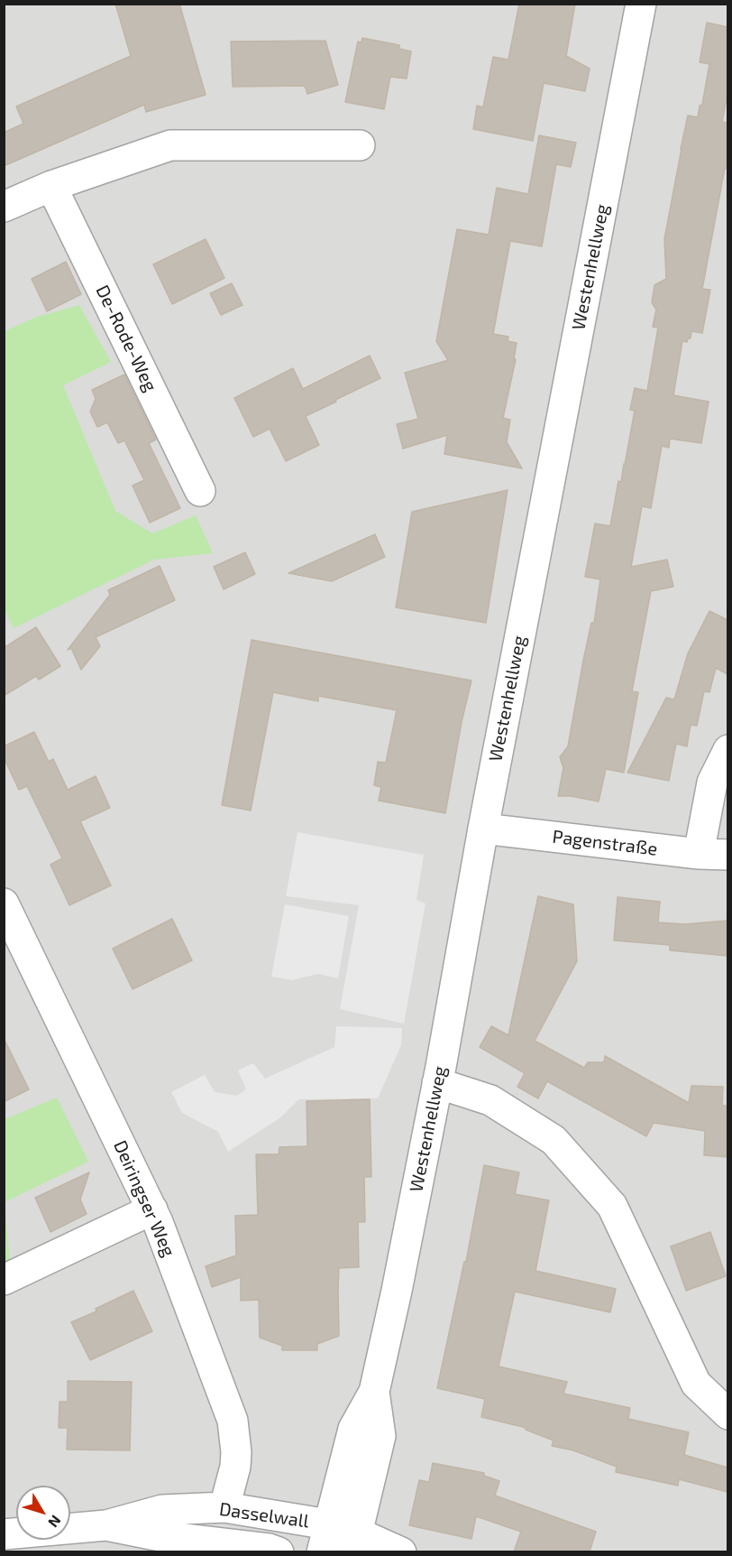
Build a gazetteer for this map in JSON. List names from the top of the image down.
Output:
{
  "streets": {
    "street": [
      "Westenhellweg",
      "De-Rode-Weg",
      "Pagenstraße",
      "Deiringser Weg",
      "Dasselwall"
    ]
  },
  "crossings": [
    ["Westenhellweg", "Pagenstraße"],
    ["Westenhellweg", "Dasselwall"],
    ["Deiringser Weg", "Dasselwall"]
  ],
  "north": "bottom right"
}
